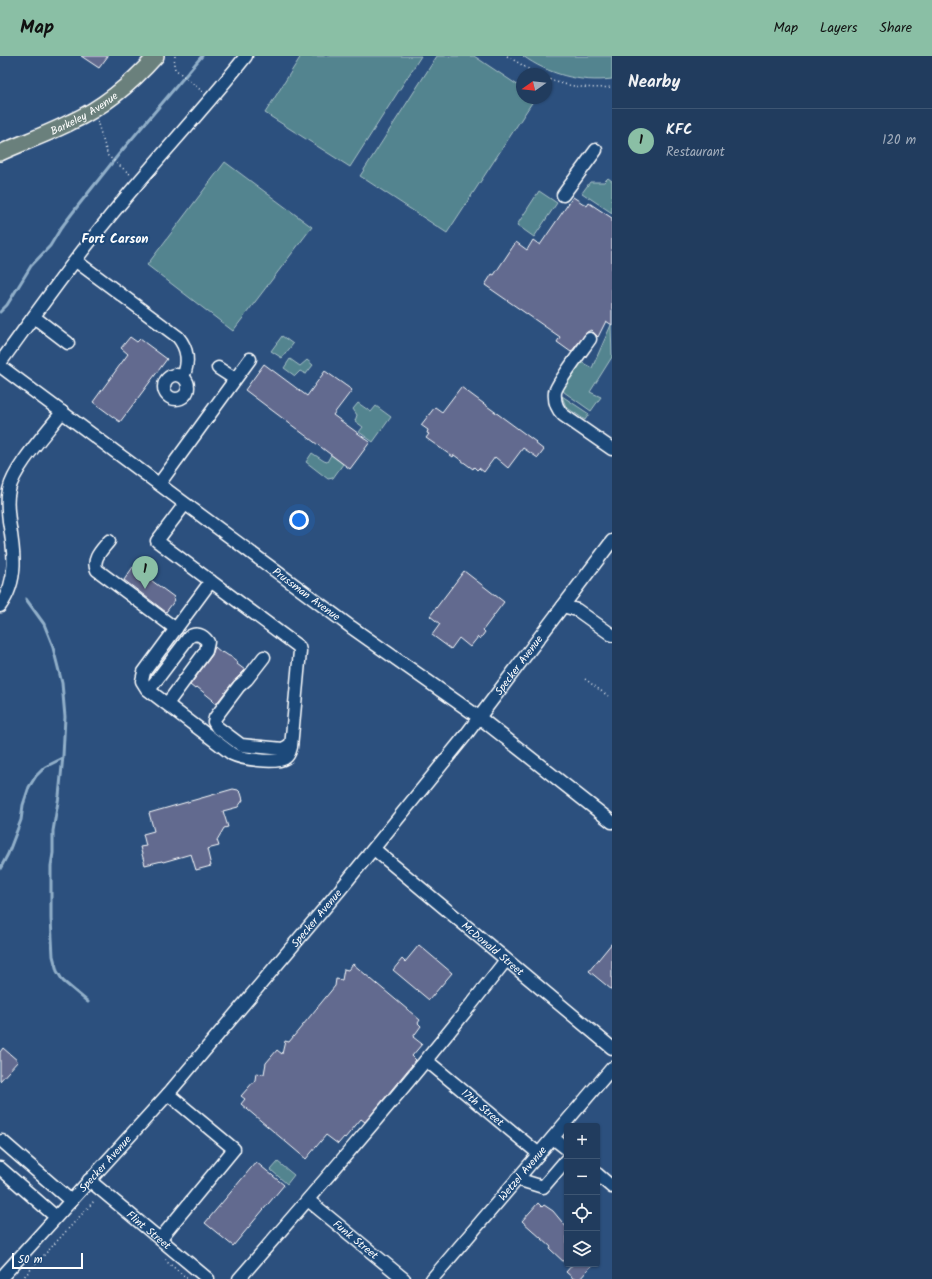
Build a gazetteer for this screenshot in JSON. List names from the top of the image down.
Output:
{
  "streets": {
    "main road": ["Barkeley Avenue"],
    "street": [
      "Prussman Avenue",
      "Specker Avenue",
      "McDonald Street",
      "17th Street",
      "Wetzel Avenue",
      "Flint Street",
      "Funk Street"
    ]
  },
  "crossings": [
    ["Prussman Avenue", "Specker Avenue"],
    ["Specker Avenue", "McDonald Street"],
    ["Specker Avenue", "Flint Street"],
    ["17th Street", "Wetzel Avenue"]
  ],
  "districts": ["Fort Carson"],
  "scale_bar": "50 m",
  "north": "left",
  "page": {
    "header": "Map",
    "nav": ["Map", "Layers", "Share"],
    "heading": "Nearby",
    "list": [
      {
        "mark": "1",
        "name": "KFC",
        "note": "Restaurant",
        "value": "120 m"
      }
    ],
    "pins": "1",
    "map_buttons": ["+", "−"],
    "scale": "50 m"
  }
}
